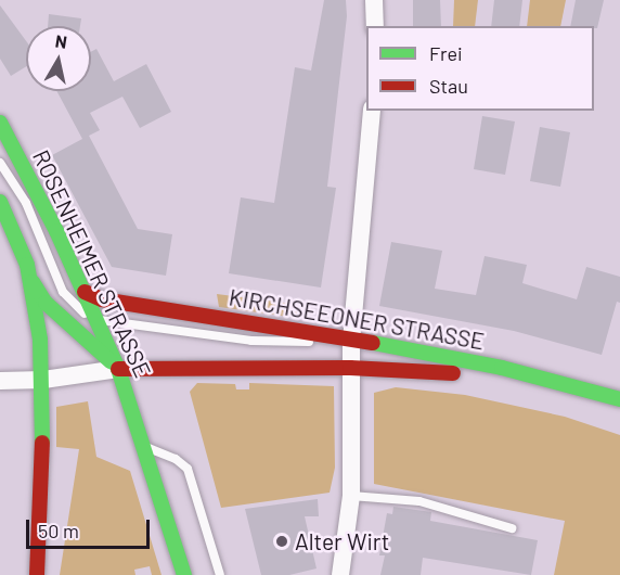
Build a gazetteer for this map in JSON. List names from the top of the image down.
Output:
{
  "streets": {
    "street": ["ROSENHEIMER STRASSE", "KIRCHSEEONER STRASSE"]
  },
  "crossings": [
    ["ROSENHEIMER STRASSE", "KIRCHSEEONER STRASSE"]
  ],
  "places": ["Alter Wirt"],
  "legend": ["Frei", "Stau"],
  "scale_bar": "50 m",
  "north": "top"
}
